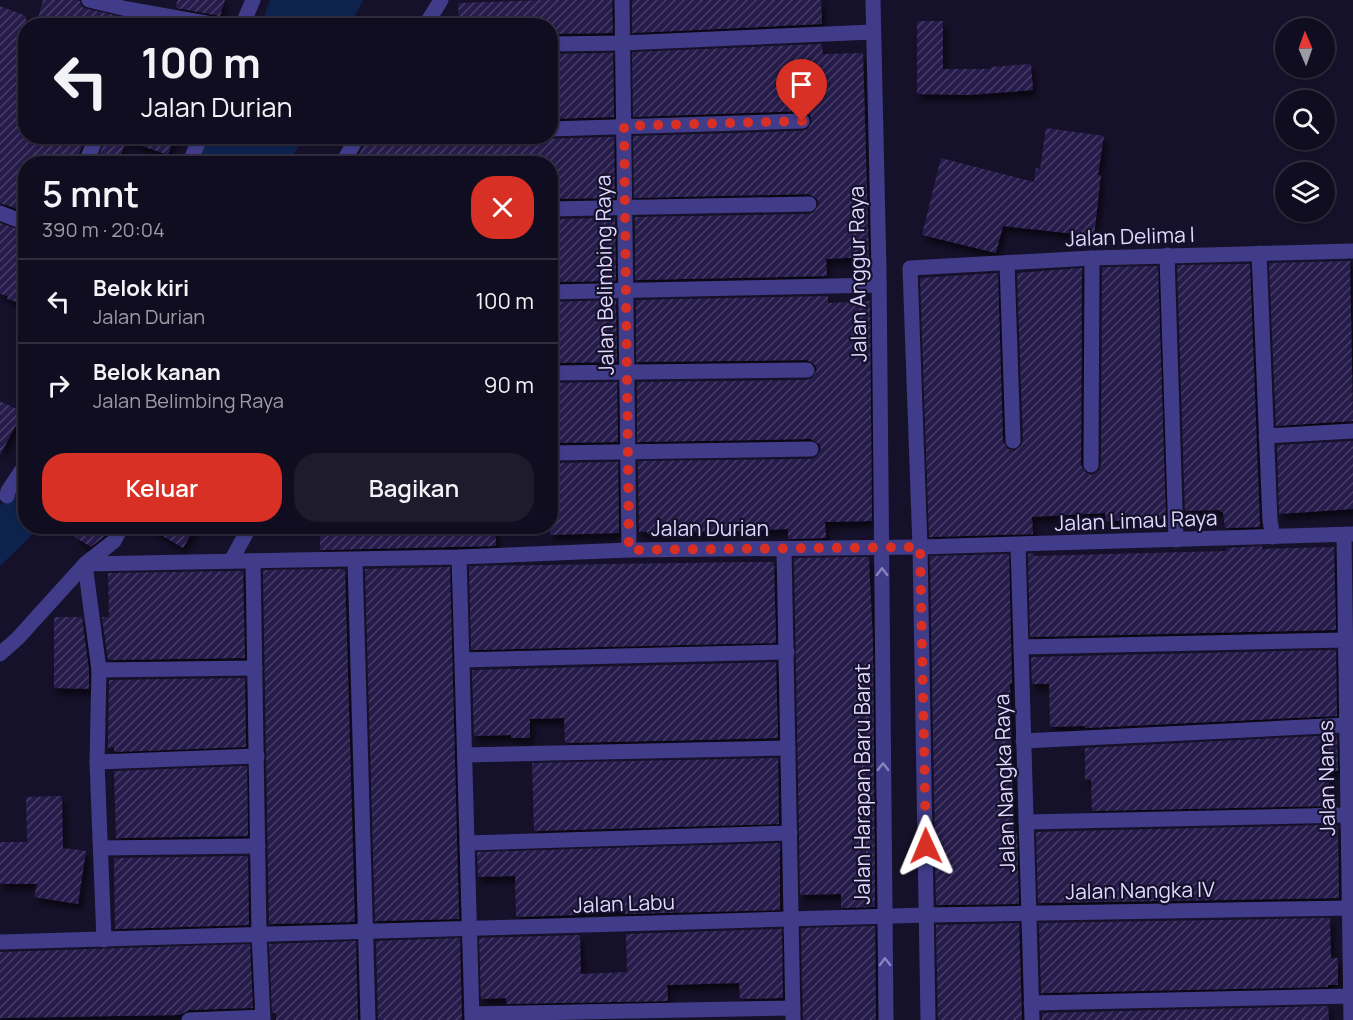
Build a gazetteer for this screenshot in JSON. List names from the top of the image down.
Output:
{
  "streets": {
    "street": [
      "Jalan Delima I",
      "Jalan Anggur Raya",
      "Jalan Belimbing Raya",
      "Jalan Limau Raya",
      "Jalan Durian",
      "Jalan Nanas",
      "Jalan Nangka Raya",
      "Jalan Harapan Baru Barat",
      "Jalan Nangka IV",
      "Jalan Labu"
    ]
  },
  "crossings": [
    ["Jalan Delima I", "Jalan Limau Raya"],
    ["Jalan Delima I", "Jalan Durian"],
    ["Jalan Anggur Raya", "Jalan Durian"],
    ["Jalan Anggur Raya", "Jalan Harapan Baru Barat"],
    ["Jalan Belimbing Raya", "Jalan Durian"],
    ["Jalan Limau Raya", "Jalan Durian"],
    ["Jalan Limau Raya", "Jalan Nanas"],
    ["Jalan Limau Raya", "Jalan Nangka Raya"],
    ["Jalan Durian", "Jalan Harapan Baru Barat"],
    ["Jalan Nanas", "Jalan Nangka IV"],
    ["Jalan Nangka Raya", "Jalan Nangka IV"],
    ["Jalan Harapan Baru Barat", "Jalan Nangka IV"],
    ["Jalan Harapan Baru Barat", "Jalan Labu"],
    ["Jalan Nangka IV", "Jalan Labu"]
  ],
  "north": "top",
  "page": {
    "turn": ["100 m", "Jalan Durian"],
    "heading": ["5 mnt", "390 m · 20:04"],
    "list": [
      {
        "name": "Belok kiri",
        "note": "Jalan Durian",
        "value": "100 m"
      },
      {
        "name": "Belok kanan",
        "note": "Jalan Belimbing Raya",
        "value": "90 m"
      }
    ],
    "buttons": ["Keluar", "Bagikan"]
  }
}
